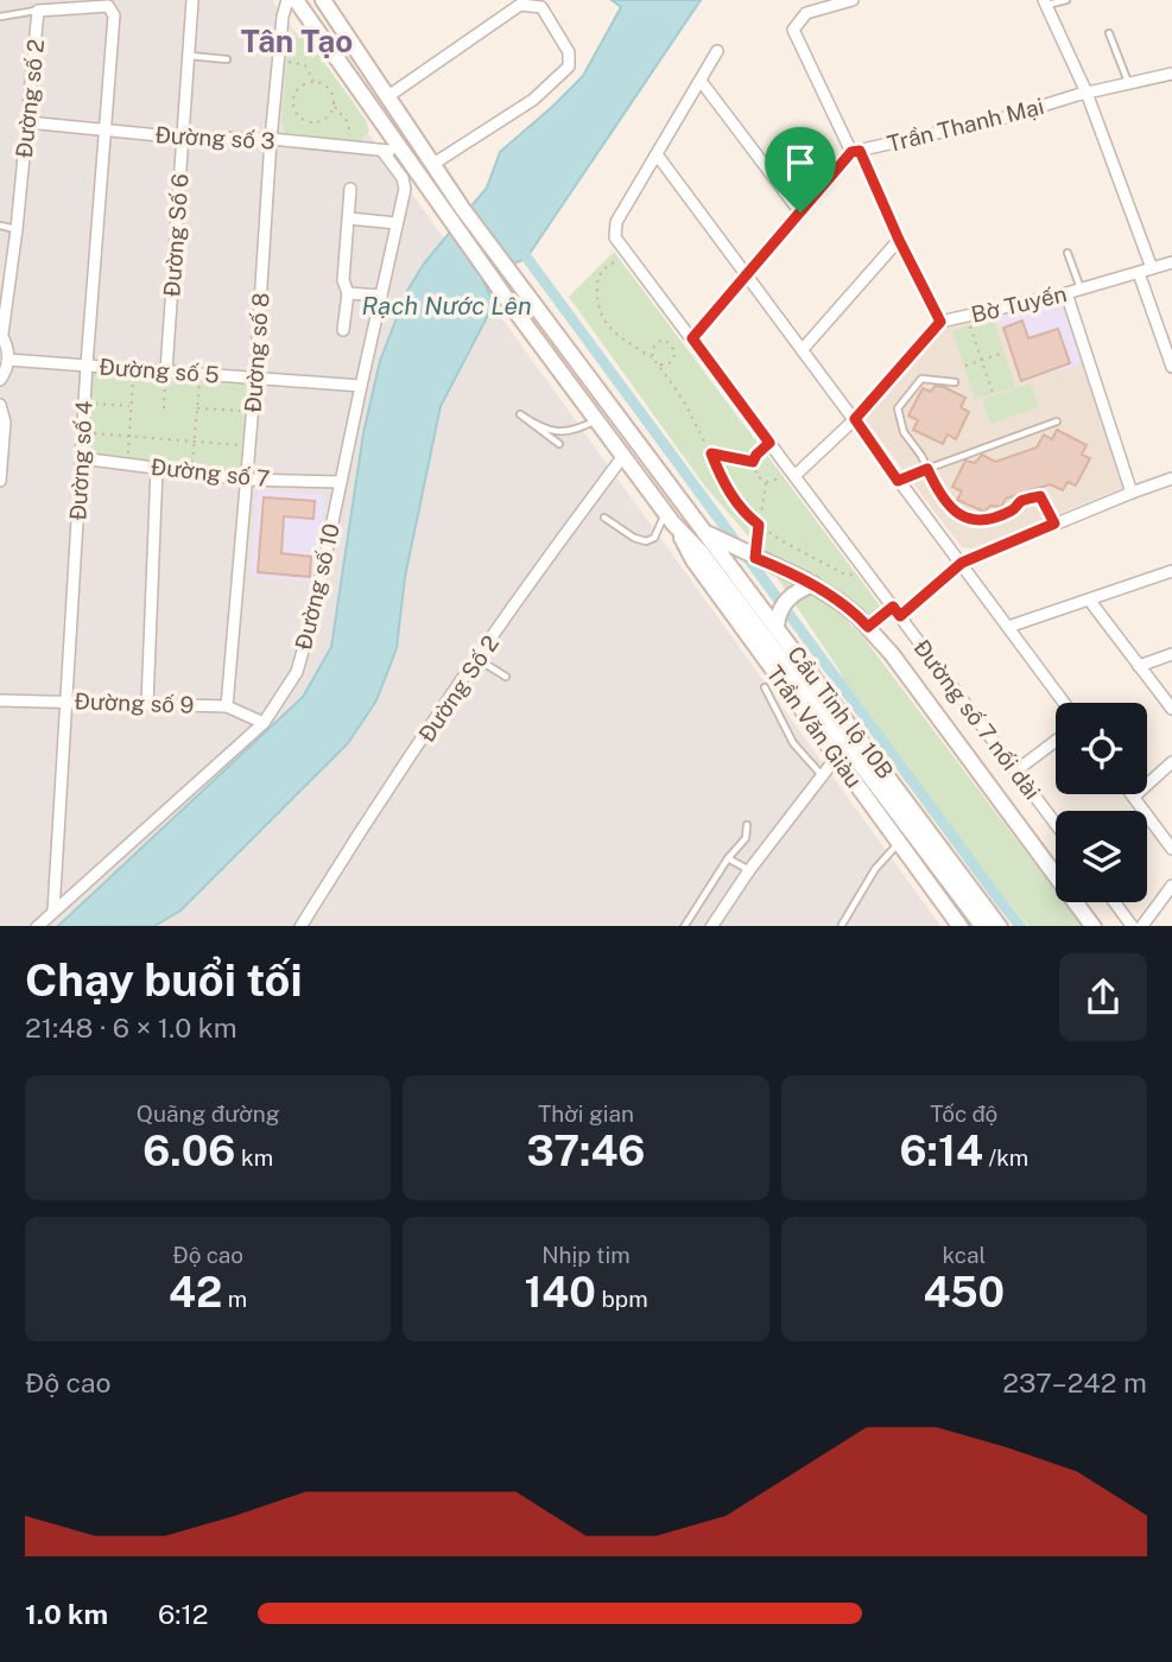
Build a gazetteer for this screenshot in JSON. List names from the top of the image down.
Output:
{
  "streets": {
    "main road": ["Cầu Tỉnh lộ 10B", "Trần Văn Giàu"],
    "street": [
      "Đường số 2",
      "Trần Thanh Mại",
      "Đường số 3",
      "Đường Số 6",
      "Bờ Tuyến",
      "Đường số 8",
      "Đường số 5",
      "Đường số 4",
      "Đường số 7",
      "Đường số 10",
      "Đường Số 2",
      "Đường số 9",
      "Đường số 7 nối dài"
    ]
  },
  "crossings": [
    ["Đường số 2", "Đường số 3"],
    ["Đường số 2", "Đường số 5"],
    ["Đường số 2", "Đường số 4"],
    ["Đường số 3", "Đường Số 6"],
    ["Đường số 3", "Đường số 8"],
    ["Đường số 3", "Đường số 4"],
    ["Đường số 3", "Đường số 10"],
    ["Đường Số 6", "Đường số 5"],
    ["Bờ Tuyến", "Đường số 7 nối dài"],
    ["Đường số 8", "Đường số 5"],
    ["Đường số 8", "Đường số 7"],
    ["Đường số 8", "Đường số 9"],
    ["Đường số 5", "Đường số 4"],
    ["Đường số 5", "Đường số 10"],
    ["Đường số 4", "Đường số 7"],
    ["Đường số 4", "Đường số 10"],
    ["Đường số 4", "Đường số 9"],
    ["Đường số 7", "Đường số 10"],
    ["Đường số 10", "Đường số 9"],
    ["Đường Số 2", "Trần Văn Giàu"],
    ["Cầu Tỉnh lộ 10B", "Trần Văn Giàu"]
  ],
  "districts": ["Tân Tạo"],
  "water": ["Rạch Nước Lên"],
  "page": {
    "heading": ["Chạy buổi tối", "21:48 · 6 × 1.0 km"],
    "stats": [
      ["Quãng đường", "6.06 km"],
      ["Thời gian", "37:46"],
      ["Tốc độ", "6:14 /km"],
      ["Độ cao", "42 m"],
      ["Nhịp tim", "140 bpm"],
      ["kcal", "450"]
    ],
    "chart": ["Độ cao", "237–242 m"],
    "list": [
      {
        "name": "1.0 km",
        "note": "6:12"
      }
    ]
  }
}
